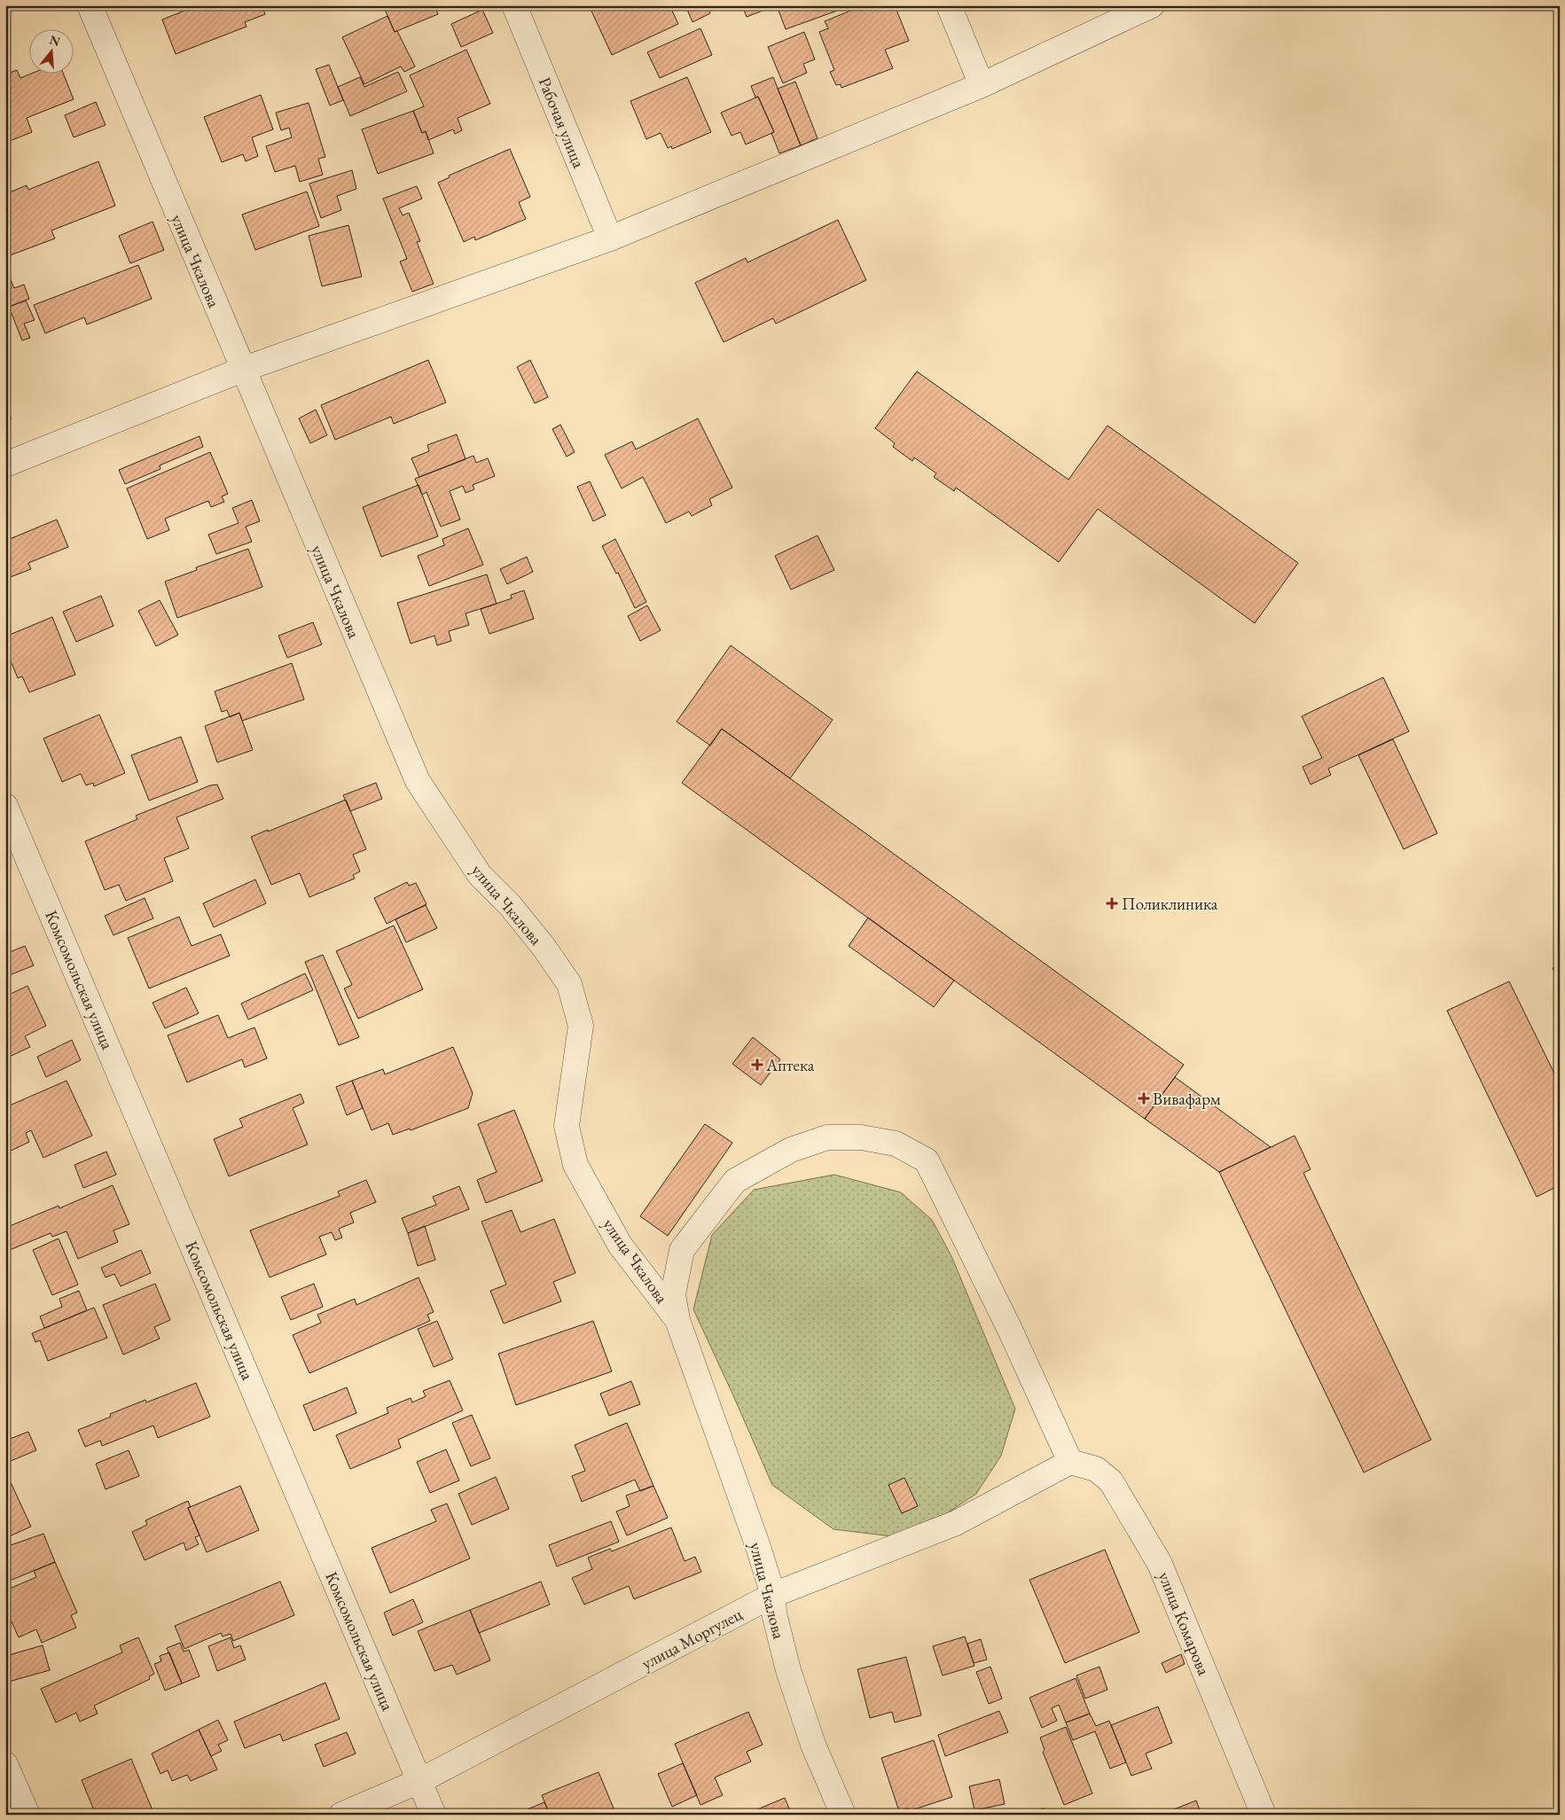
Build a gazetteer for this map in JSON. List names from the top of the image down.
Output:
{
  "streets": {
    "street": [
      "Рабочая улица",
      "улица Чкалова",
      "Комсомольская улица",
      "улица Комарова",
      "улица Моргулец"
    ]
  },
  "crossings": [
    ["улица Чкалова", "улица Моргулец"],
    ["Комсомольская улица", "улица Моргулец"],
    ["улица Комарова", "улица Моргулец"]
  ],
  "places": {
    "health": ["Поликлиника", "Аптека", "Вивафарм"]
  },
  "north": "top"
}
